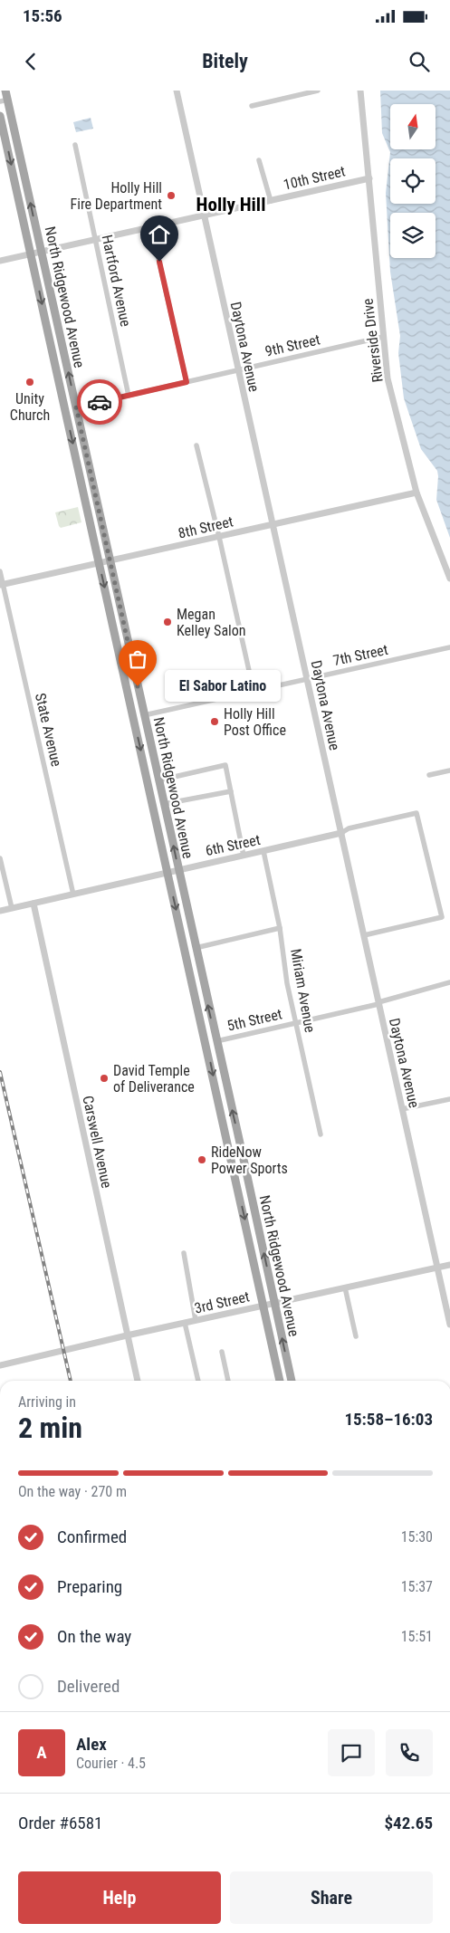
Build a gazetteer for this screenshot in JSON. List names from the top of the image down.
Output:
{
  "streets": {
    "main road": ["North Ridgewood Avenue"],
    "street": [
      "10th Street",
      "Hartford Avenue",
      "Riverside Drive",
      "9th Street",
      "Daytona Avenue",
      "8th Street",
      "7th Street",
      "State Avenue",
      "6th Street",
      "Miriam Avenue",
      "5th Street",
      "Carswell Avenue",
      "3rd Street"
    ]
  },
  "crossings": [
    ["10th Street", "Hartford Avenue"],
    ["10th Street", "North Ridgewood Avenue"],
    ["10th Street", "Riverside Drive"],
    ["10th Street", "Daytona Avenue"],
    ["Hartford Avenue", "9th Street"],
    ["North Ridgewood Avenue", "9th Street"],
    ["North Ridgewood Avenue", "8th Street"],
    ["North Ridgewood Avenue", "7th Street"],
    ["North Ridgewood Avenue", "6th Street"],
    ["North Ridgewood Avenue", "5th Street"],
    ["North Ridgewood Avenue", "3rd Street"],
    ["Riverside Drive", "9th Street"],
    ["Riverside Drive", "8th Street"],
    ["9th Street", "Daytona Avenue"],
    ["Daytona Avenue", "8th Street"],
    ["Daytona Avenue", "7th Street"],
    ["Daytona Avenue", "6th Street"],
    ["Daytona Avenue", "5th Street"],
    ["Daytona Avenue", "3rd Street"],
    ["8th Street", "State Avenue"],
    ["State Avenue", "6th Street"],
    ["6th Street", "Miriam Avenue"],
    ["6th Street", "Carswell Avenue"],
    ["Miriam Avenue", "5th Street"],
    ["Carswell Avenue", "3rd Street"]
  ],
  "districts": ["Holly Hill"],
  "places": [
    "Holly Hill Fire Department",
    "Unity Church",
    "Megan Kelley Salon",
    "El Sabor Latino",
    "Holly Hill Post Office",
    "David Temple of Deliverance",
    "RideNow Power Sports"
  ],
  "north": "top",
  "page": {
    "status": "15:56",
    "header": "Bitely",
    "bubble": "El Sabor Latino",
    "heading": ["2 min", "Arriving in", "15:58–16:03"],
    "panel": [
      "Alex",
      "Courier · 4.5",
      "Order #6581",
      "$42.65"
    ],
    "bar": "On the way · 270 m",
    "list": [
      ["Confirmed", "15:30"],
      ["Preparing", "15:37"],
      ["On the way", "15:51"],
      "Delivered"
    ],
    "round": "A",
    "buttons": ["Help", "Share"]
  }
}
